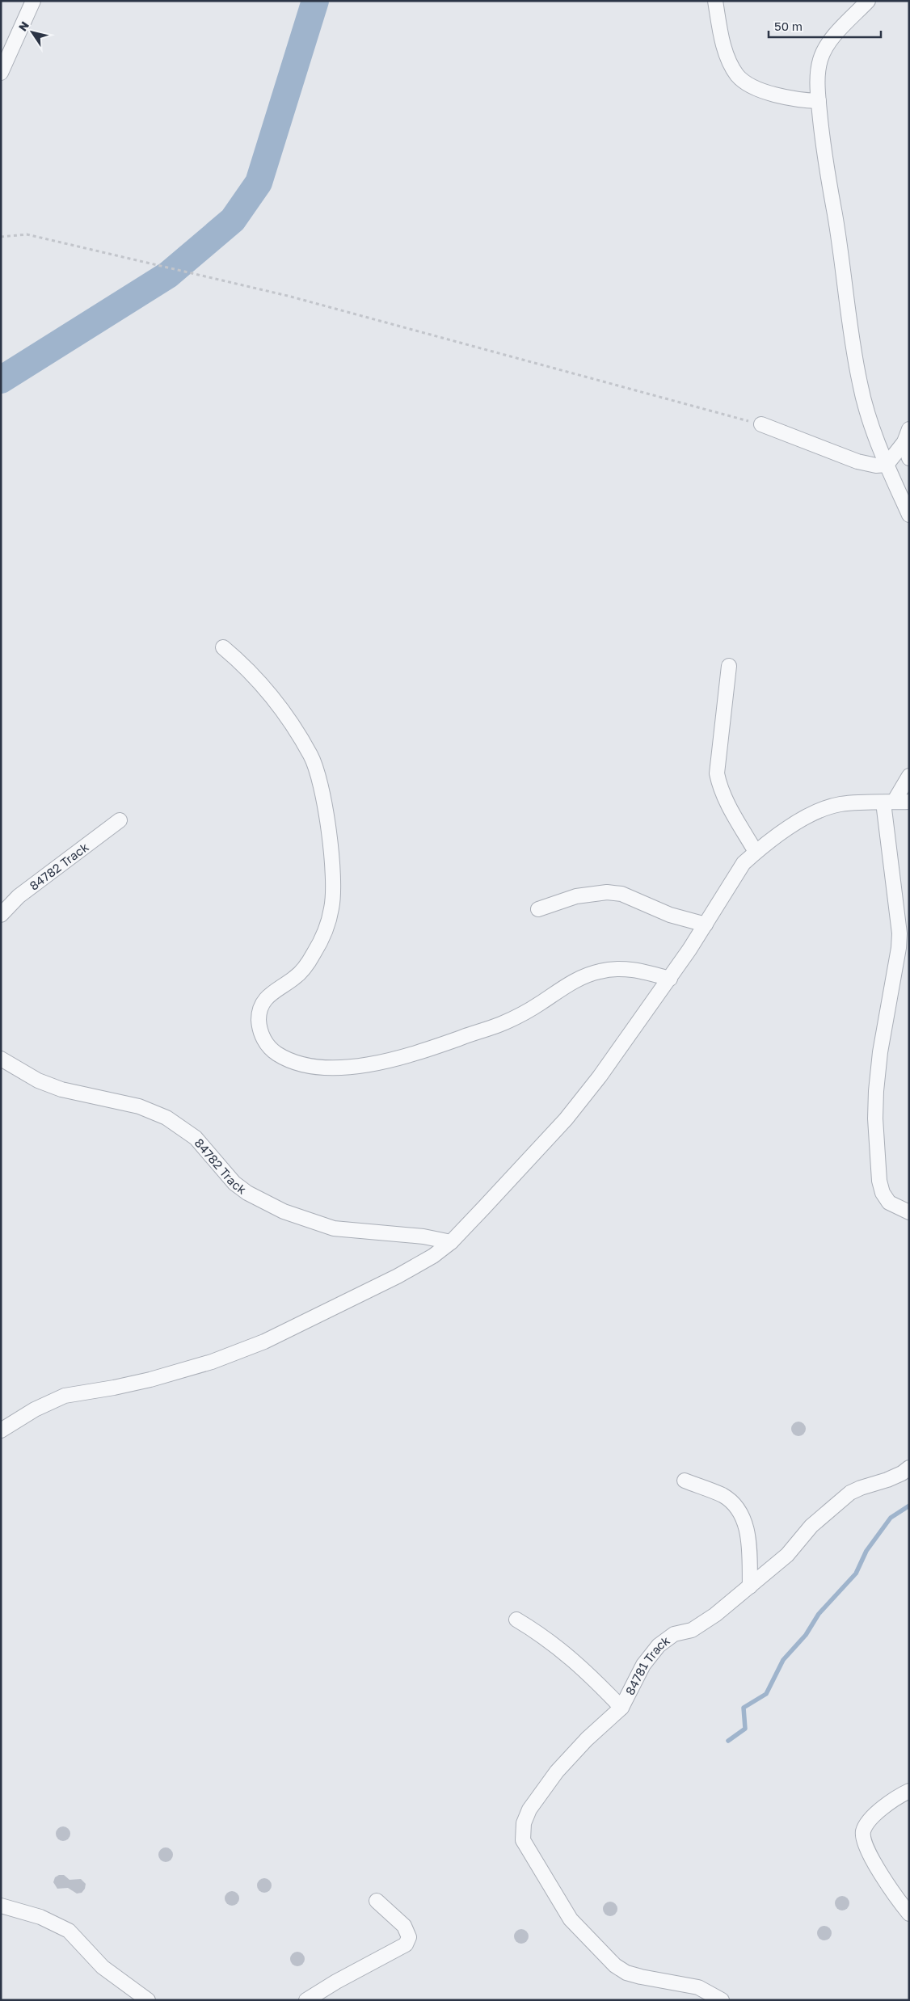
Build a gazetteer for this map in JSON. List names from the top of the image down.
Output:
{
  "streets": {
    "street": ["84782 Track", "84781 Track"]
  },
  "scale_bar": "50 m",
  "north": "top left"
}
